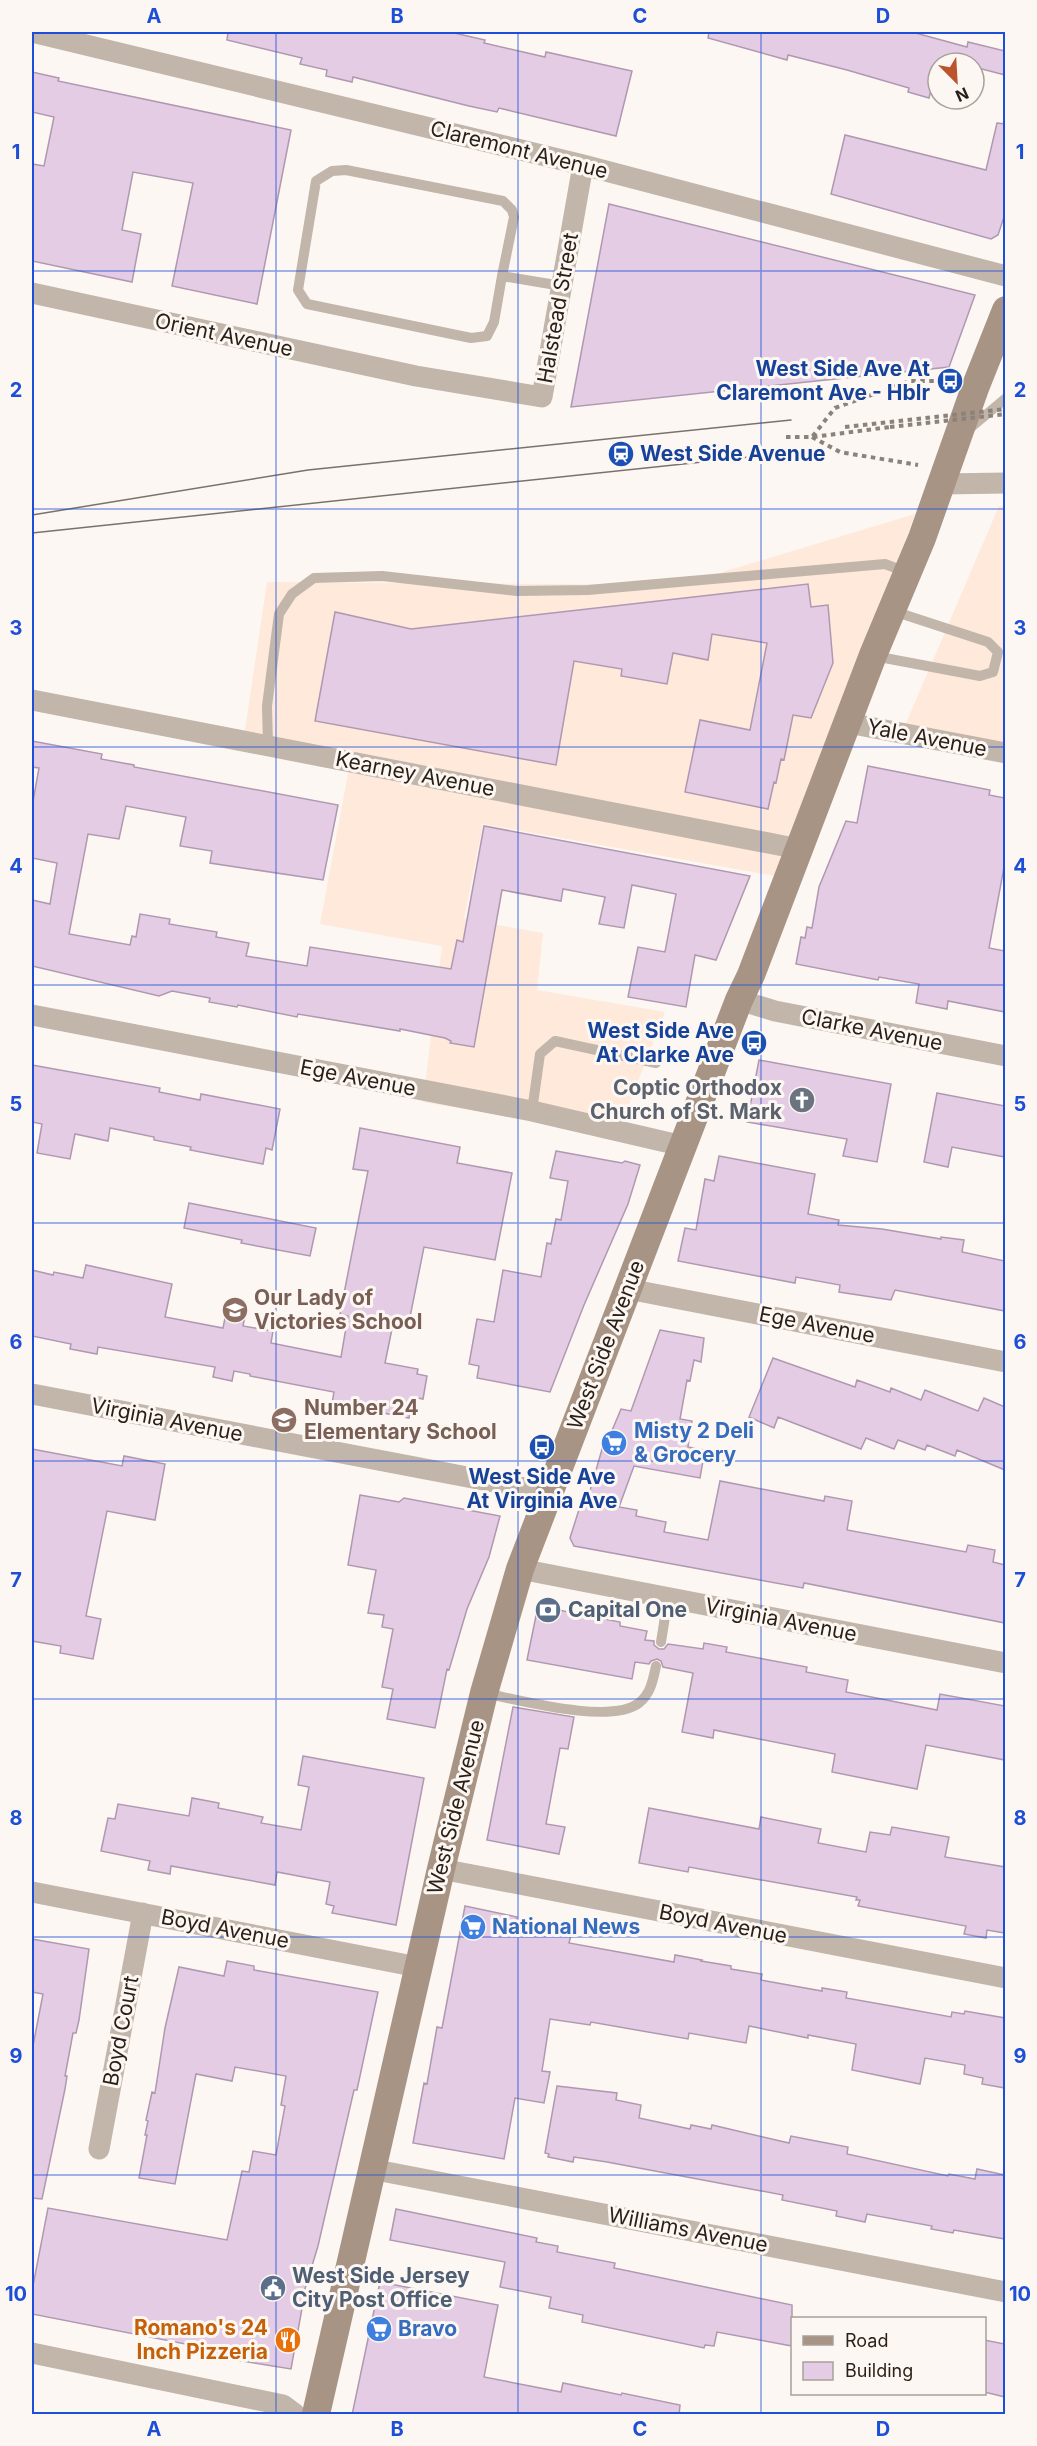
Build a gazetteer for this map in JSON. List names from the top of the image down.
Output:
{
  "streets": {
    "main road": ["West Side Avenue"],
    "street": [
      "Claremont Avenue",
      "Halstead Street",
      "Orient Avenue",
      "Yale Avenue",
      "Kearney Avenue",
      "Clarke Avenue",
      "Ege Avenue",
      "Virginia Avenue",
      "Boyd Avenue",
      "Boyd Court",
      "Williams Avenue"
    ]
  },
  "crossings": [
    ["Claremont Avenue", "Halstead Street"],
    ["Halstead Street", "Orient Avenue"],
    ["Yale Avenue", "West Side Avenue"],
    ["Kearney Avenue", "West Side Avenue"],
    ["Clarke Avenue", "West Side Avenue"],
    ["Ege Avenue", "West Side Avenue"],
    ["West Side Avenue", "Virginia Avenue"],
    ["West Side Avenue", "Boyd Avenue"],
    ["West Side Avenue", "Williams Avenue"],
    ["Boyd Avenue", "Boyd Court"]
  ],
  "places": {
    "bus stop": ["West Side Ave At Claremont Ave - Hblr", "West Side Ave At Clarke Ave", "West Side Ave At Virginia Ave"],
    "station": ["West Side Avenue"],
    "church": ["Coptic Orthodox Church of St. Mark"],
    "school or university": ["Our Lady of Victories School", "Number 24 Elementary School"],
    "supermarket": ["Misty 2 Deli & Grocery", "National News", "Bravo"],
    "bank": ["Capital One"],
    "public building": ["West Side Jersey City Post Office"],
    "restaurant": ["Romano's 24 Inch Pizzeria"]
  },
  "legend": ["Road", "Building"],
  "north": "bottom right",
  "grid": {
    "columns": [
      "A",
      "B",
      "C",
      "D"
    ],
    "rows": [
      "1",
      "2",
      "3",
      "4",
      "5",
      "6",
      "7",
      "8",
      "9",
      "10"
    ]
  }
}
